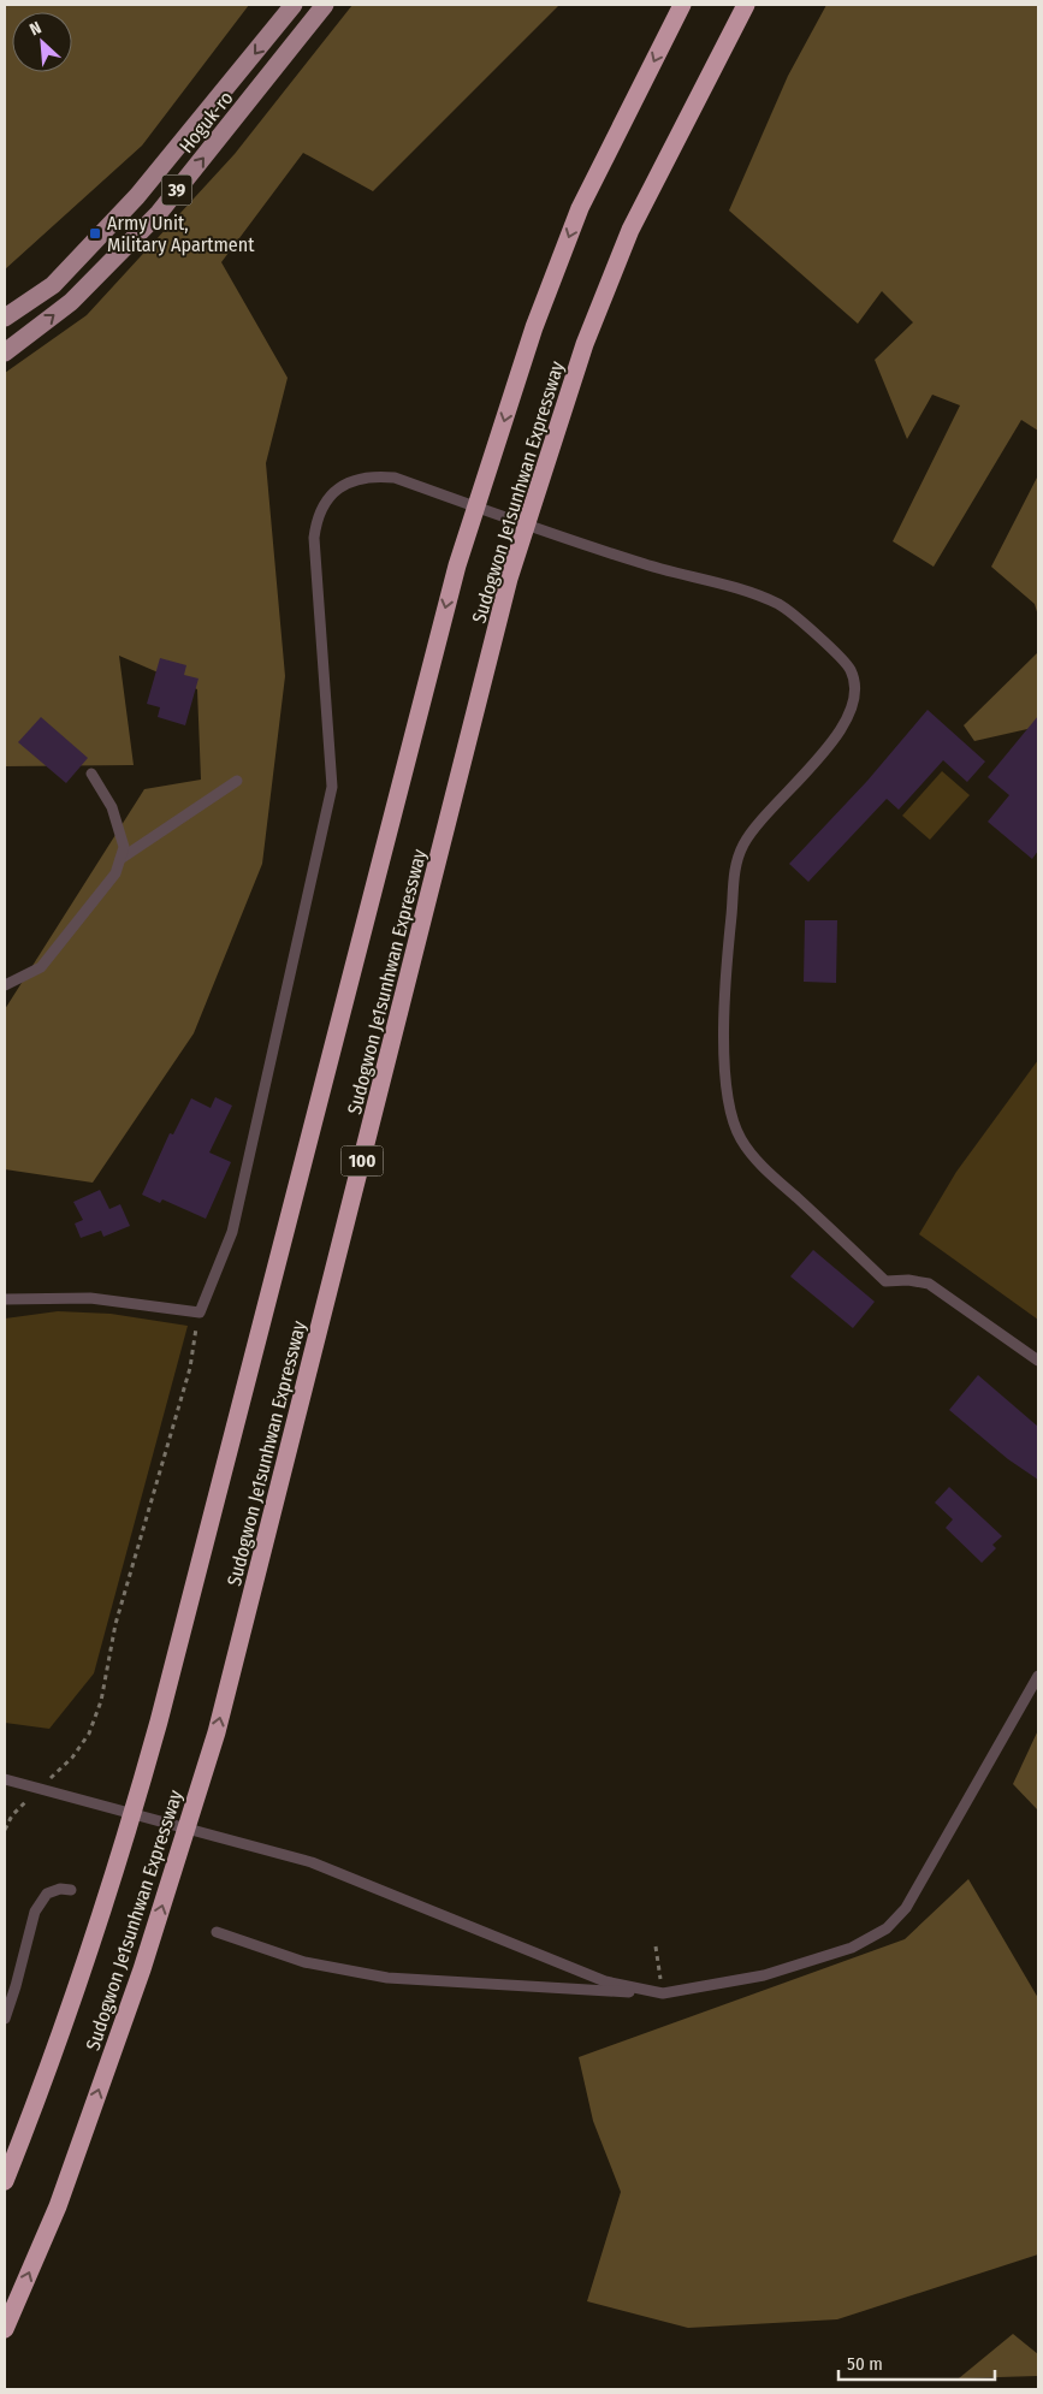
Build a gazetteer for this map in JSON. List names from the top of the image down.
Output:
{
  "streets": {
    "highway": ["Sudogwon Je1sunhwan Expressway", "100"],
    "main road": ["Hoguk-ro", "39"]
  },
  "places": {
    "transit": ["Army Unit, Military Apartment"]
  },
  "scale_bar": "50 m",
  "north": "top left"
}
